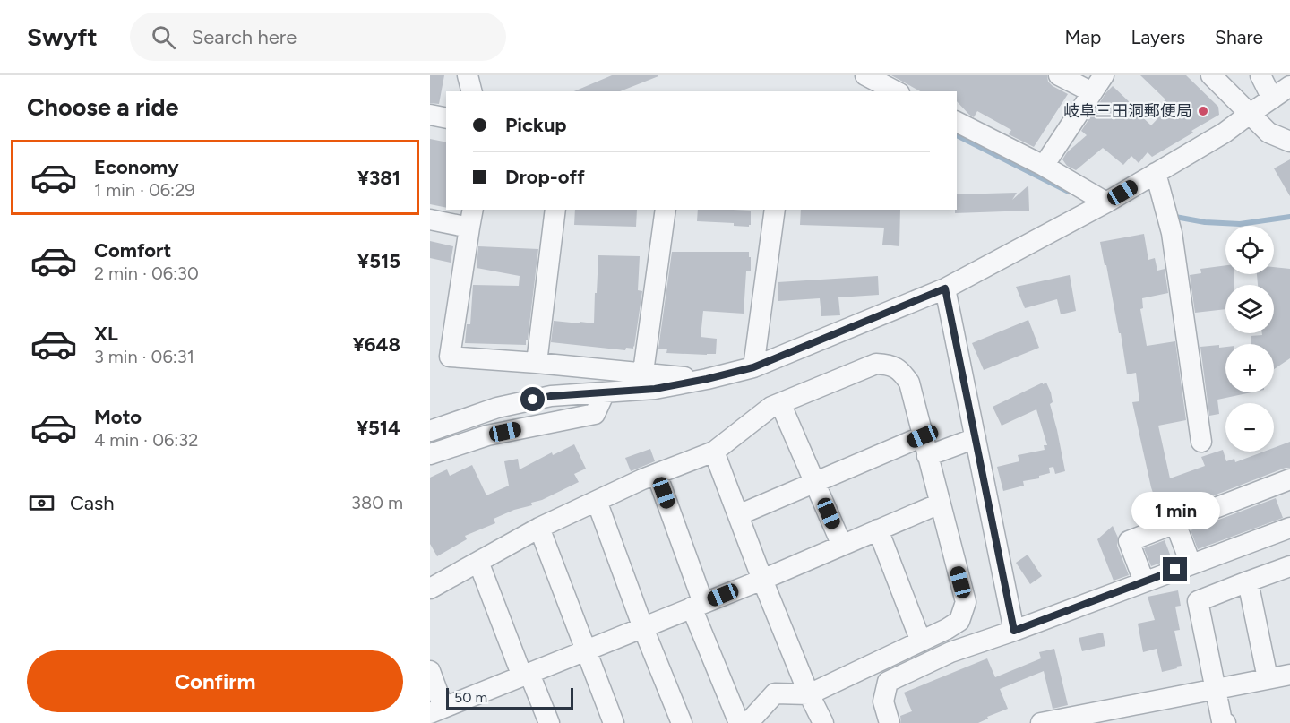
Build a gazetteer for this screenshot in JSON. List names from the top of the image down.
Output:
{
  "places": ["岐阜三田洞郵便局"],
  "scale_bar": "50 m",
  "page": {
    "header": "Swyft",
    "search": "Search here",
    "nav": ["Map", "Layers", "Share"],
    "heading": "Choose a ride",
    "banner": ["Pickup", "Drop-off"],
    "list": [
      {
        "name": "Economy",
        "note": "1 min · 06:29",
        "value": "¥381"
      },
      {
        "name": "Comfort",
        "note": "2 min · 06:30",
        "value": "¥515"
      },
      {
        "name": "XL",
        "note": "3 min · 06:31",
        "value": "¥648"
      },
      {
        "name": "Moto",
        "note": "4 min · 06:32",
        "value": "¥514"
      }
    ],
    "map_buttons": ["+", "−"],
    "pay": ["Cash", "380 m"],
    "bubble": "1 min",
    "buttons": "Confirm",
    "scale": "50 m"
  }
}
